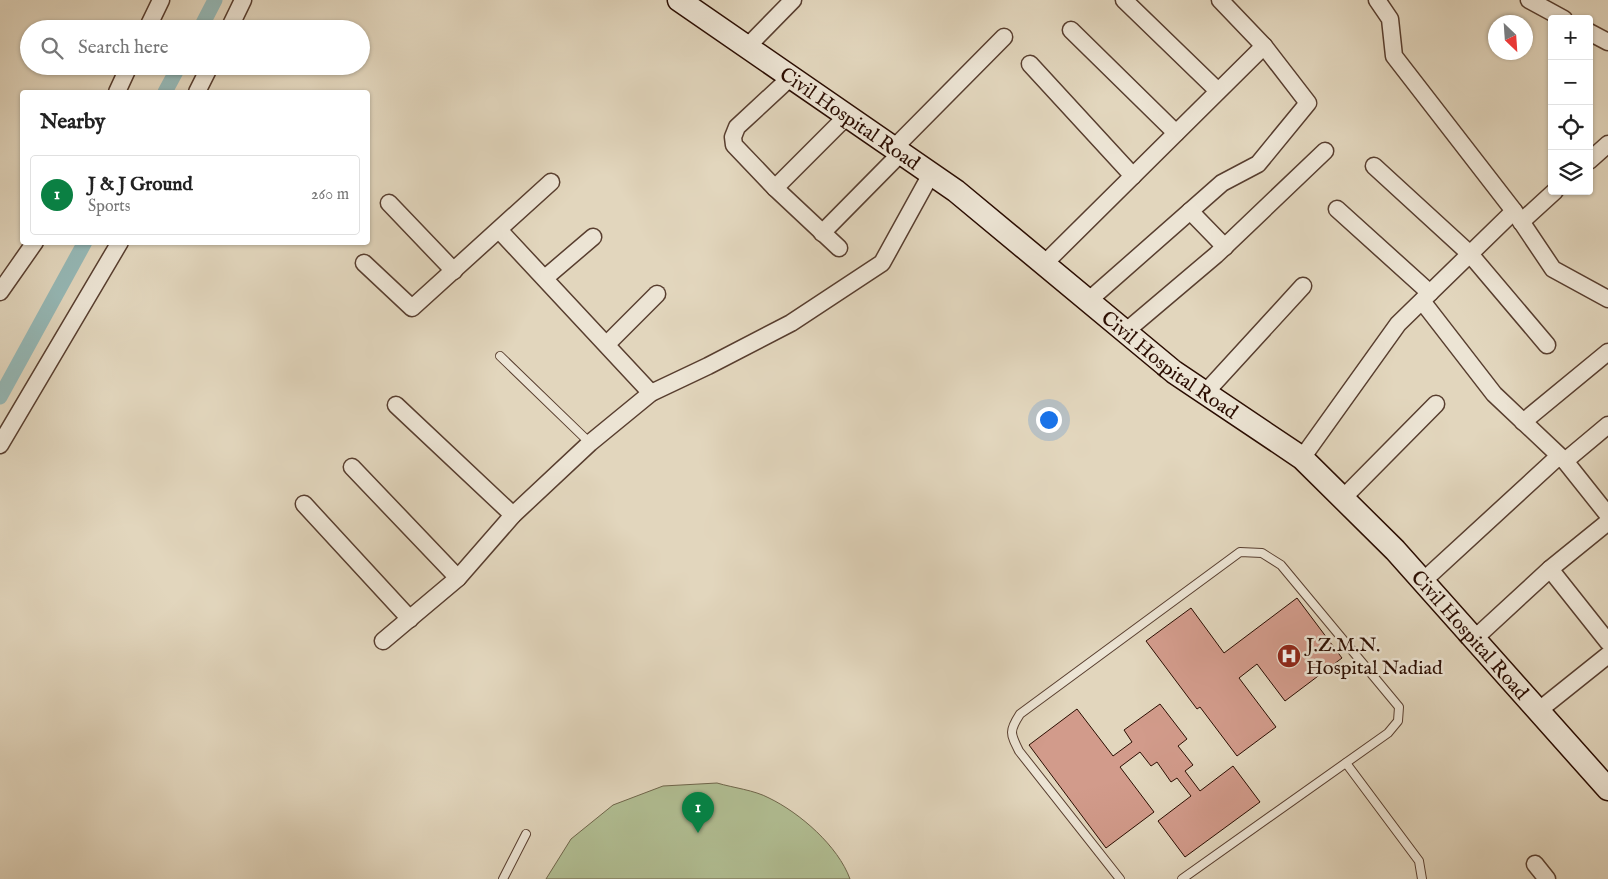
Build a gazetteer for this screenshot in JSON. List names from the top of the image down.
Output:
{
  "streets": {
    "street": ["Civil Hospital Road"]
  },
  "places": {
    "hospital": ["J.Z.M.N. Hospital Nadiad"]
  },
  "north": "bottom right",
  "page": {
    "map_buttons": ["+", "−"],
    "search": "Search here",
    "heading": "Nearby",
    "list": [
      {
        "mark": "1",
        "name": "J & J Ground",
        "note": "Sports",
        "value": "260 m"
      }
    ],
    "pins": "1"
  }
}
